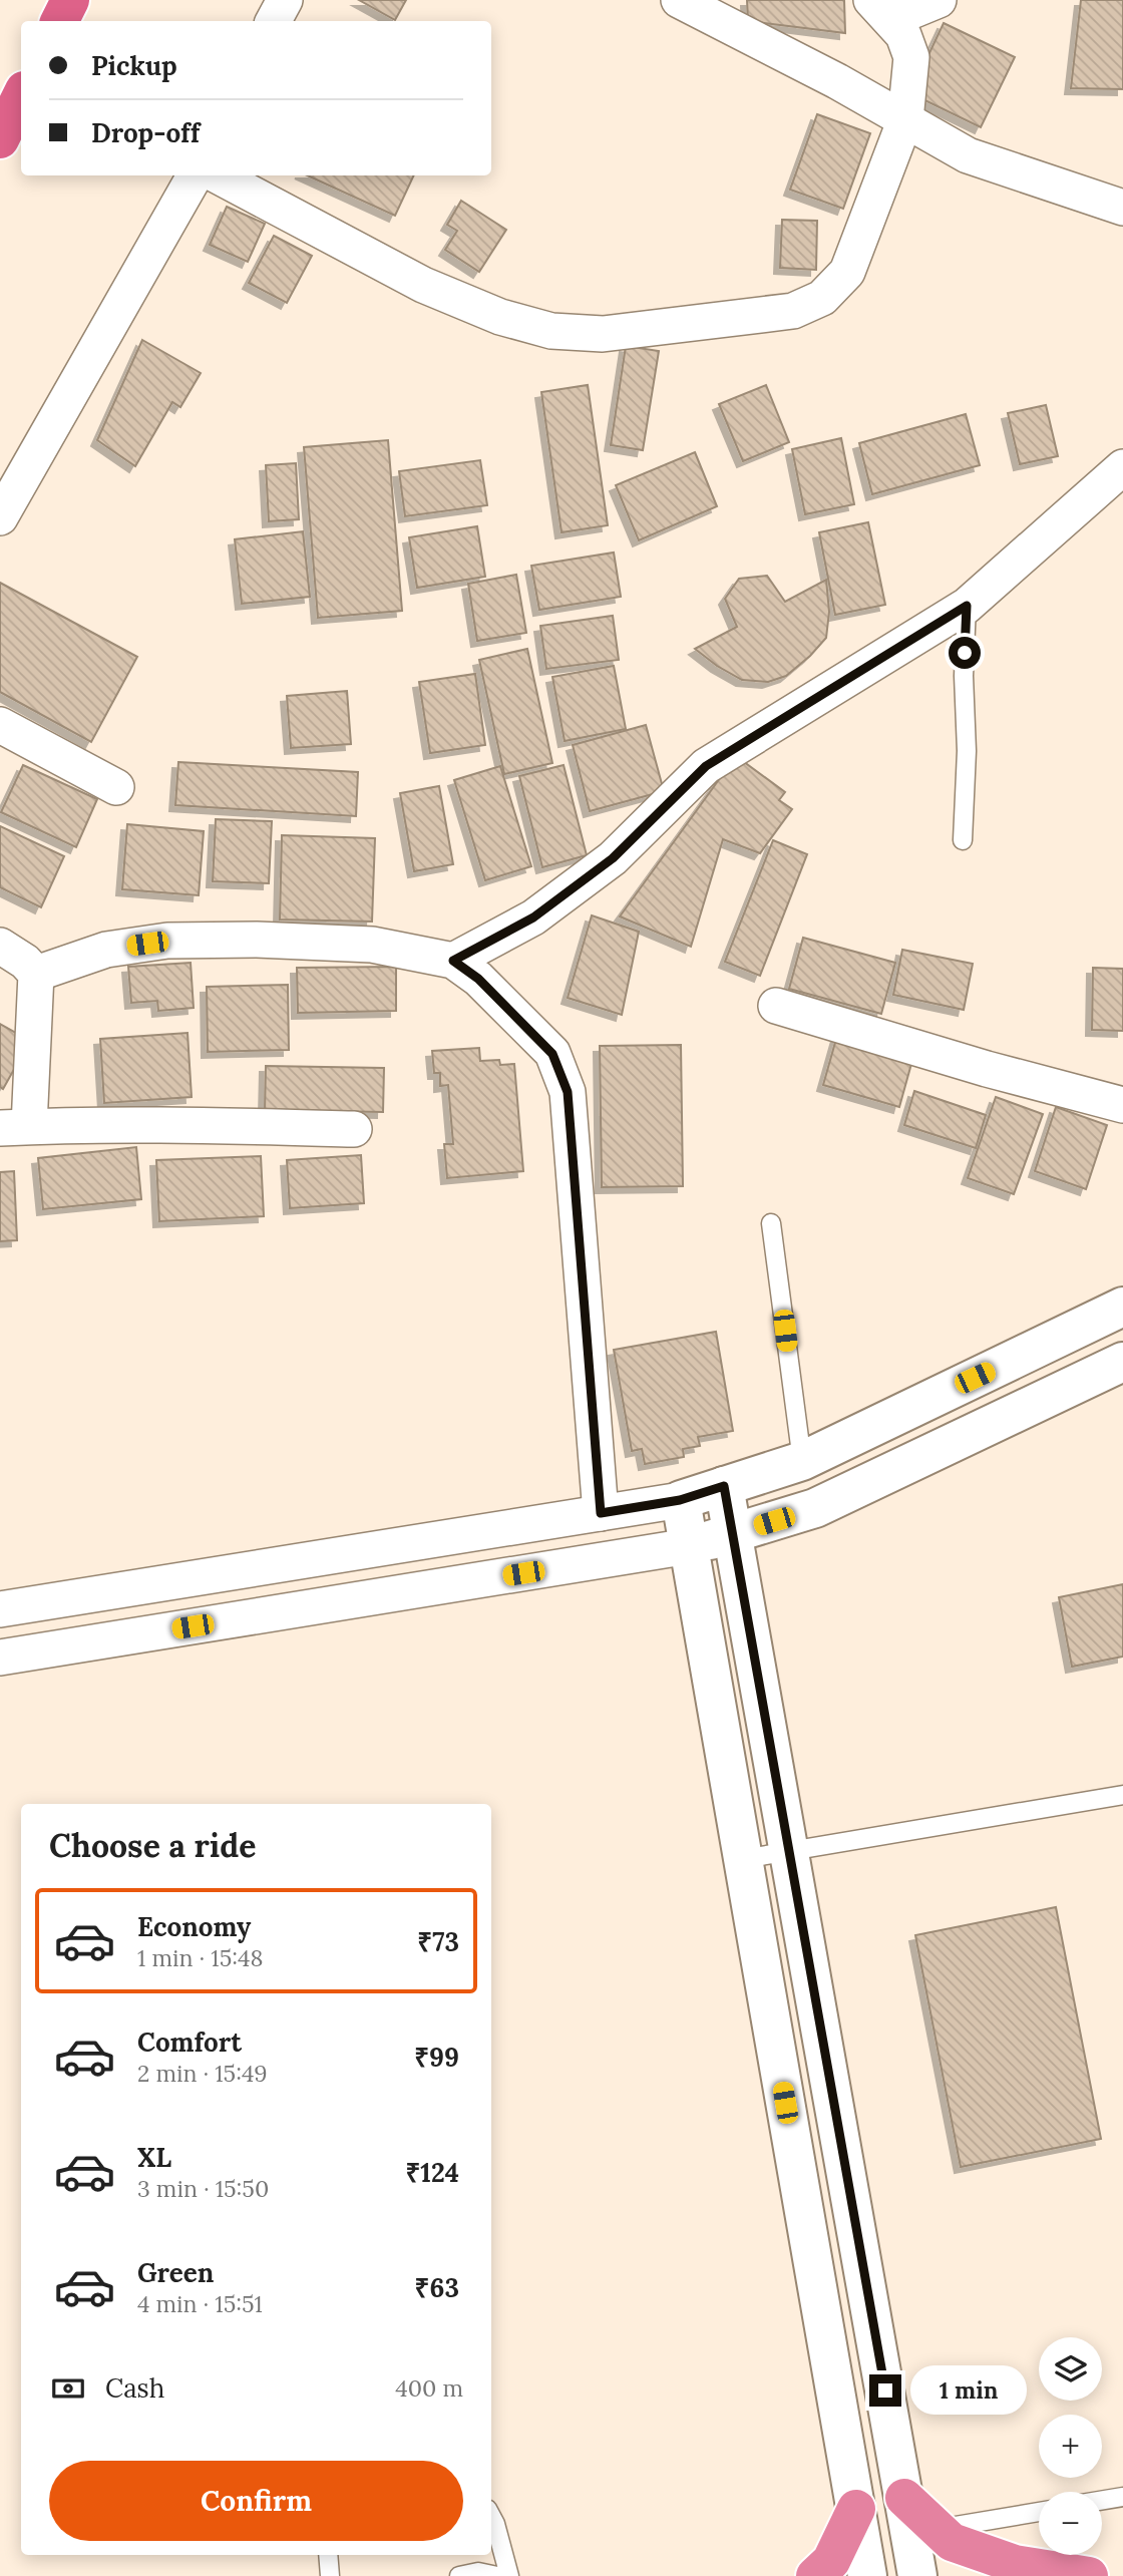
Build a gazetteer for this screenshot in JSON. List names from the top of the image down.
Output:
{
  "page": {
    "banner": ["Pickup", "Drop-off"],
    "heading": "Choose a ride",
    "list": [
      {
        "name": "Economy",
        "note": "1 min · 15:48",
        "value": "₹73"
      },
      {
        "name": "Comfort",
        "note": "2 min · 15:49",
        "value": "₹99"
      },
      {
        "name": "XL",
        "note": "3 min · 15:50",
        "value": "₹124"
      },
      {
        "name": "Green",
        "note": "4 min · 15:51",
        "value": "₹63"
      }
    ],
    "map_buttons": ["+", "−"],
    "pay": ["Cash", "400 m"],
    "bubble": "1 min",
    "buttons": "Confirm"
  }
}
